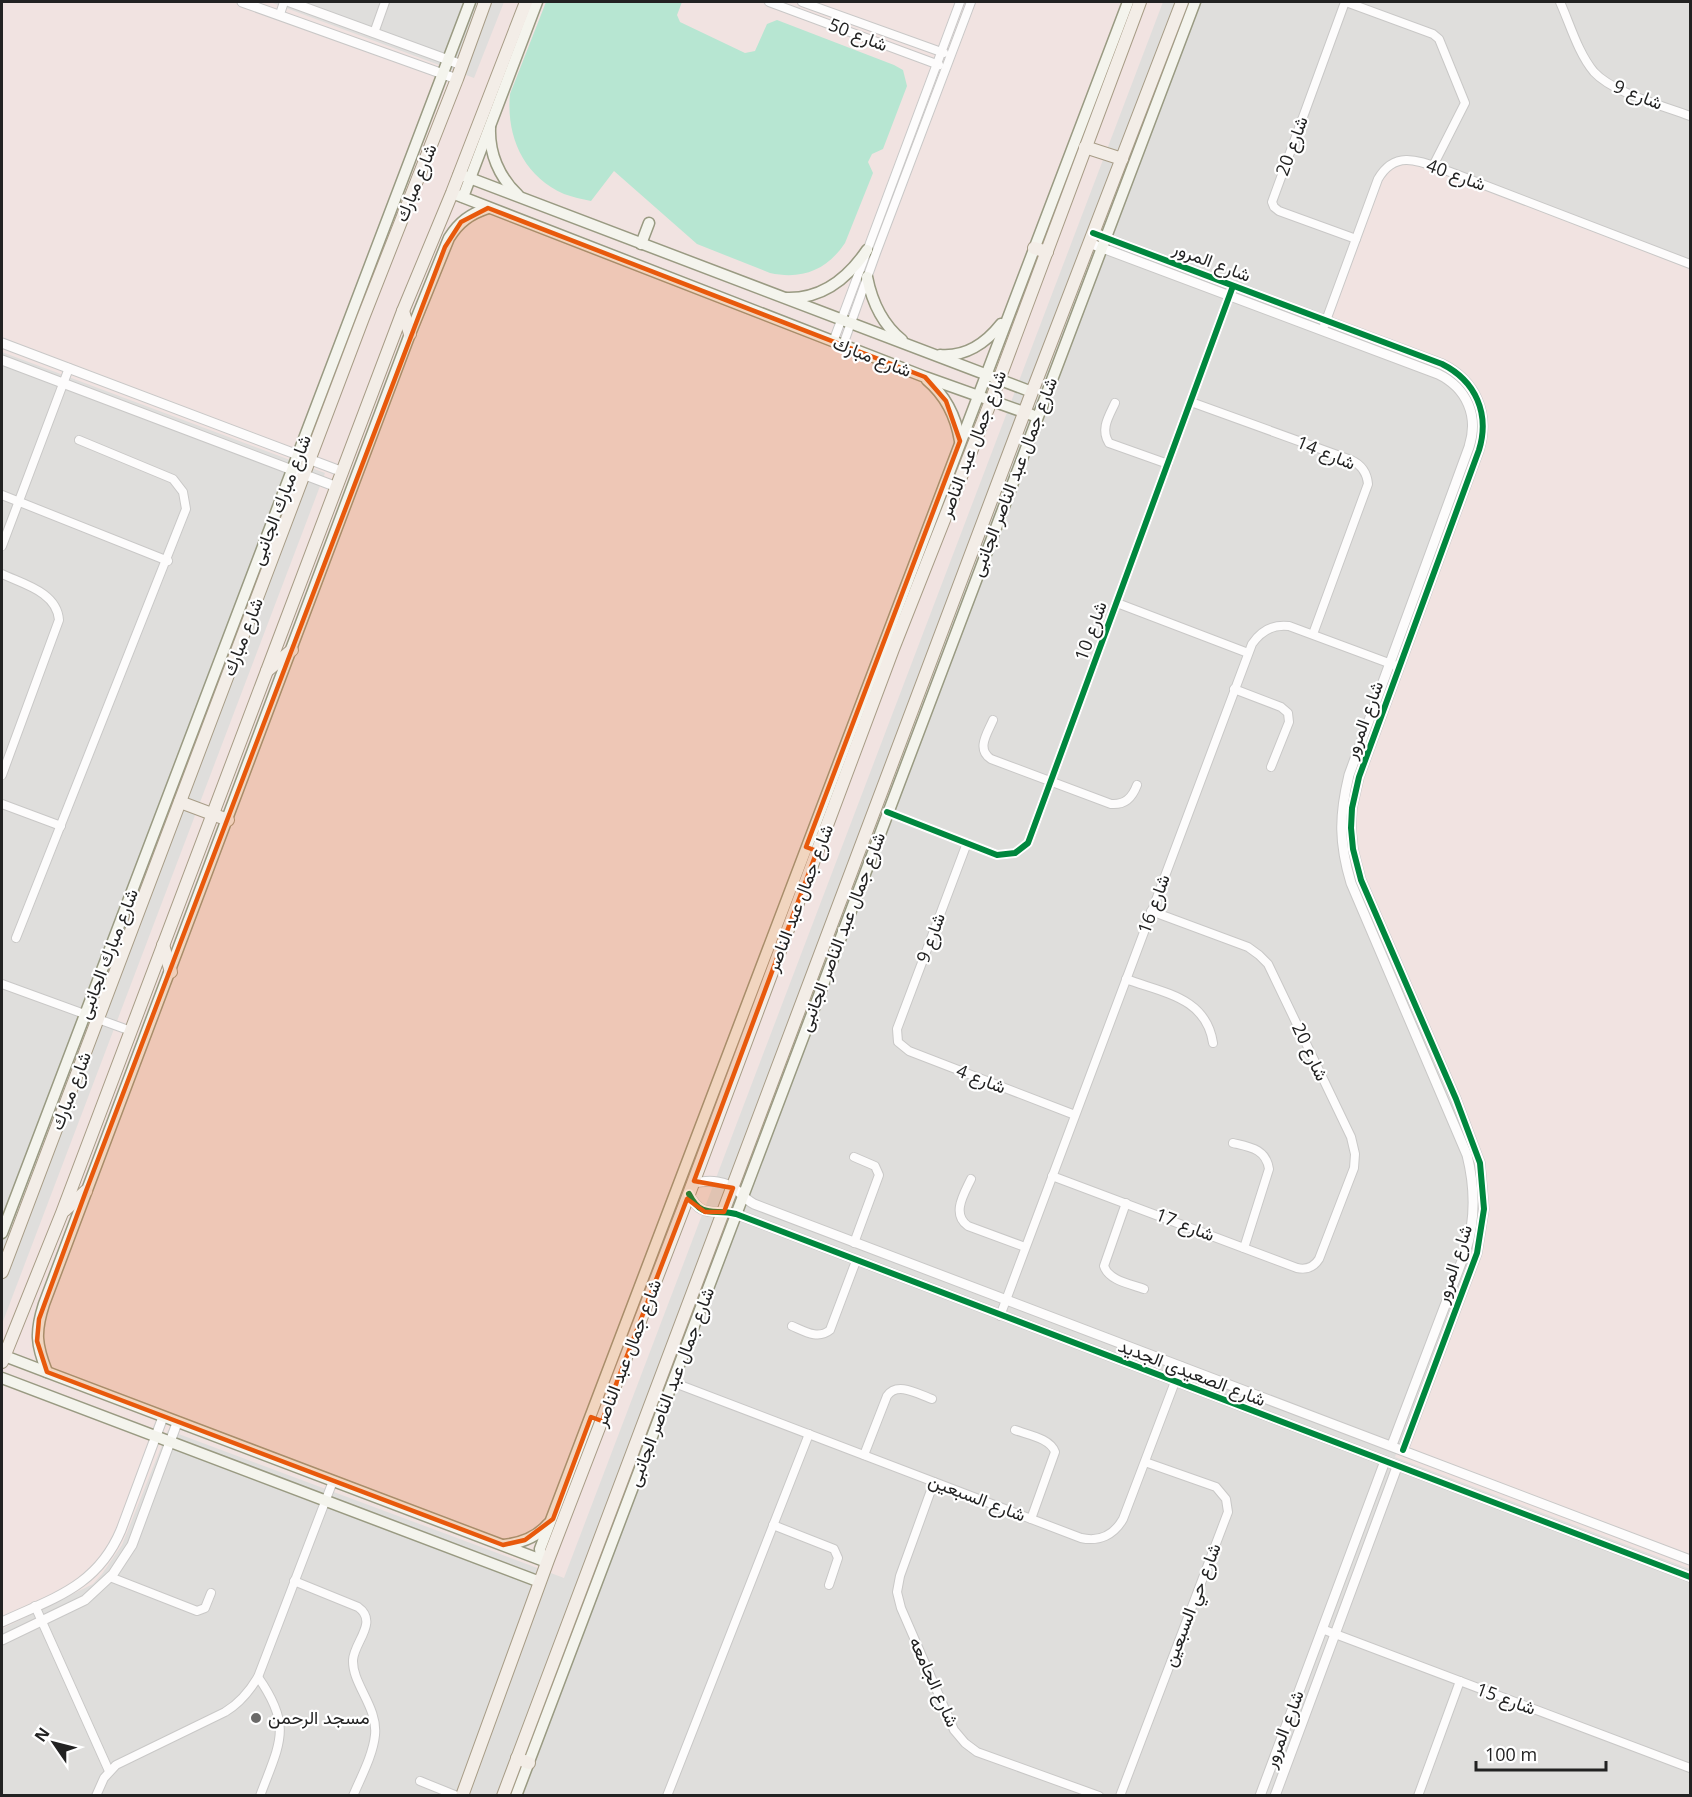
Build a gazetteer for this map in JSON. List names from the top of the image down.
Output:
{
  "streets": {
    "main road": [
      "شارع مبارك",
      "شارع جمال عبد الناصر",
      "شارع جمال عبد الناصر الجانبى",
      "شارع مبارك الجانبى"
    ],
    "street": [
      "شارع 50",
      "شارع 9",
      "شارع 20",
      "شارع 40",
      "شارع المرور",
      "شارع 14",
      "شارع 10",
      "شارع 16",
      "شارع 4",
      "شارع 17",
      "شارع الصعيدى الجديد",
      "شارع السبعين",
      "شارع حي السبعين",
      "شارع الجامعه",
      "شارع 15"
    ]
  },
  "crossings": [
    ["شارع 9", "شارع 10"],
    ["شارع 9", "شارع 4"],
    ["شارع 20", "شارع 40"],
    ["شارع 20", "شارع 16"],
    ["شارع 20", "شارع 17"],
    ["شارع 40", "شارع المرور"],
    ["شارع مبارك", "شارع جمال عبد الناصر"],
    ["شارع مبارك", "شارع جمال عبد الناصر الجانبى"],
    ["شارع مبارك", "شارع مبارك الجانبى"],
    ["شارع المرور", "شارع جمال عبد الناصر"],
    ["شارع المرور", "شارع جمال عبد الناصر الجانبى"],
    ["شارع المرور", "شارع 10"],
    ["شارع المرور", "شارع 16"],
    ["شارع المرور", "شارع الصعيدى الجديد"],
    ["شارع المرور", "شارع 15"],
    ["شارع جمال عبد الناصر", "شارع جمال عبد الناصر الجانبى"],
    ["شارع جمال عبد الناصر", "شارع الصعيدى الجديد"],
    ["شارع 14", "شارع 10"],
    ["شارع 14", "شارع 16"],
    ["شارع جمال عبد الناصر الجانبى", "شارع 10"],
    ["شارع جمال عبد الناصر الجانبى", "شارع الصعيدى الجديد"],
    ["شارع جمال عبد الناصر الجانبى", "شارع السبعين"],
    ["شارع 16", "شارع 4"],
    ["شارع 16", "شارع 17"],
    ["شارع 16", "شارع الصعيدى الجديد"],
    ["شارع الصعيدى الجديد", "شارع السبعين"],
    ["شارع السبعين", "شارع حي السبعين"],
    ["شارع السبعين", "شارع الجامعه"]
  ],
  "places": ["مسجد الرحمن"],
  "scale_bar": "100 m",
  "north": "top left"
}
